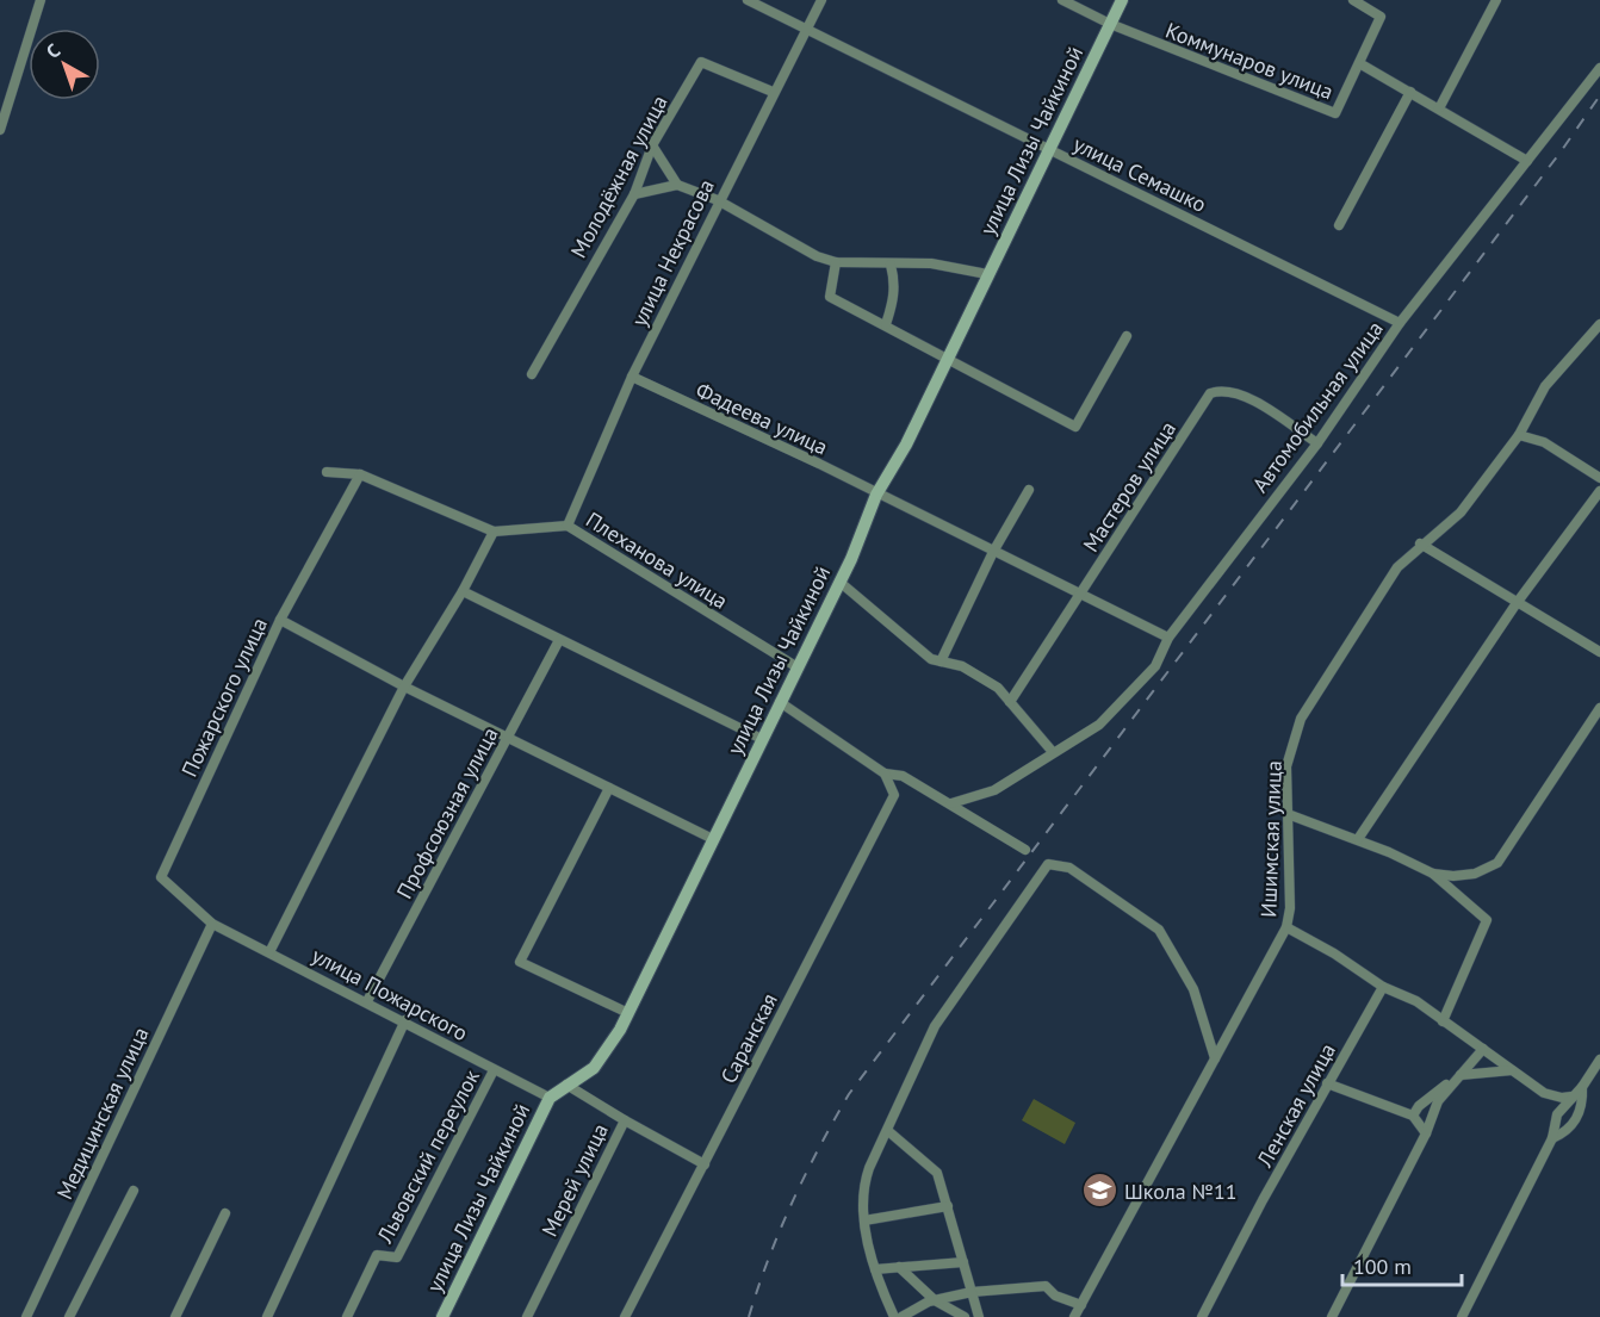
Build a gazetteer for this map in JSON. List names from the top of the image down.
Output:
{
  "streets": {
    "street": [
      "Коммунаров улица",
      "улица Лизы Чайкиной",
      "улица Семашко",
      "Молодёжная улица",
      "улица Некрасова",
      "Автомобильная улица",
      "Фадеева улица",
      "Мастеров улица",
      "Плеханова улица",
      "Пожарского улица",
      "Профсоюзная улица",
      "Ишимская улица",
      "улица Пожарского",
      "Саранская",
      "Ленская улица",
      "Медицинская улица",
      "Львовский переулок",
      "Мерей улица"
    ]
  },
  "crossings": [
    ["Коммунаров улица", "улица Лизы Чайкиной"],
    ["улица Лизы Чайкиной", "улица Семашко"],
    ["улица Лизы Чайкиной", "Фадеева улица"],
    ["улица Лизы Чайкиной", "Плеханова улица"],
    ["улица Лизы Чайкиной", "улица Пожарского"],
    ["улица Лизы Чайкиной", "Мерей улица"],
    ["улица Семашко", "улица Некрасова"],
    ["улица Семашко", "Автомобильная улица"],
    ["Молодёжная улица", "улица Некрасова"],
    ["улица Некрасова", "Фадеева улица"],
    ["улица Некрасова", "Плеханова улица"],
    ["Автомобильная улица", "Фадеева улица"],
    ["Автомобильная улица", "Мастеров улица"],
    ["Фадеева улица", "Мастеров улица"],
    ["Плеханова улица", "Пожарского улица"],
    ["Пожарского улица", "улица Пожарского"],
    ["Пожарского улица", "Медицинская улица"],
    ["Профсоюзная улица", "улица Пожарского"],
    ["улица Пожарского", "Медицинская улица"],
    ["улица Пожарского", "Львовский переулок"]
  ],
  "places": {
    "school or university": ["Школа №11"]
  },
  "scale_bar": "100 m",
  "north": "top left"
}
